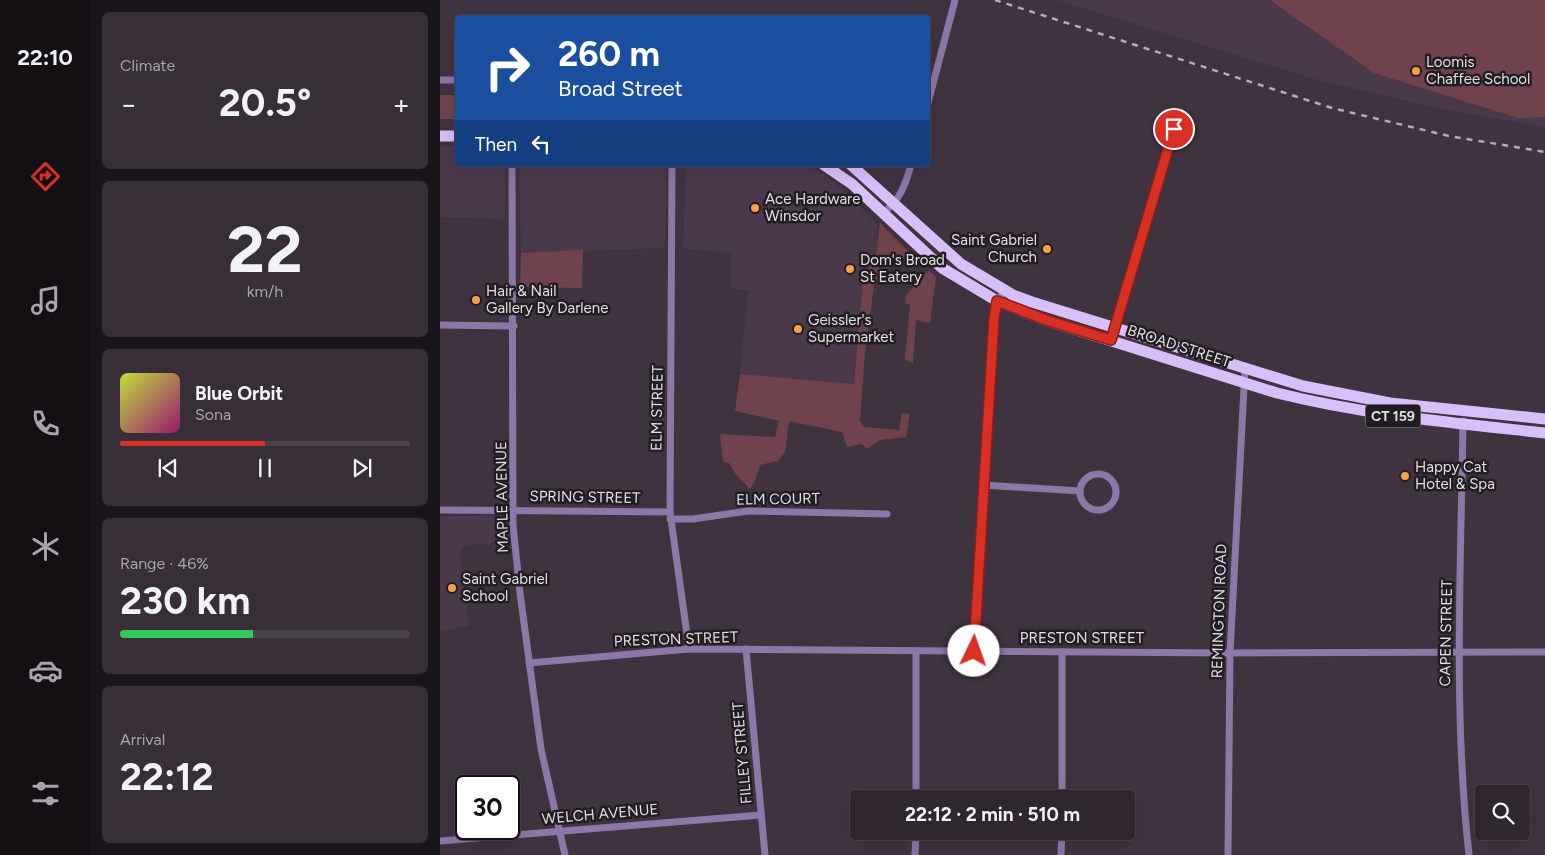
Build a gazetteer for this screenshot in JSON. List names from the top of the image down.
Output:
{
  "streets": {
    "main road": ["BROAD STREET", "CT 159"],
    "street": [
      "ELM STREET",
      "MAPLE AVENUE",
      "SPRING STREET",
      "ELM COURT",
      "REMINGTON ROAD",
      "CAPEN STREET",
      "PRESTON STREET",
      "FILLEY STREET",
      "WELCH AVENUE"
    ]
  },
  "crossings": [
    ["BROAD STREET", "REMINGTON ROAD"],
    ["BROAD STREET", "CAPEN STREET"],
    ["ELM STREET", "SPRING STREET"],
    ["ELM STREET", "ELM COURT"],
    ["ELM STREET", "PRESTON STREET"],
    ["MAPLE AVENUE", "SPRING STREET"],
    ["MAPLE AVENUE", "PRESTON STREET"],
    ["MAPLE AVENUE", "WELCH AVENUE"],
    ["SPRING STREET", "ELM COURT"],
    ["REMINGTON ROAD", "PRESTON STREET"],
    ["CAPEN STREET", "PRESTON STREET"],
    ["PRESTON STREET", "FILLEY STREET"],
    ["FILLEY STREET", "WELCH AVENUE"]
  ],
  "places": [
    "Loomis Chaffee School",
    "Ace Hardware Winsdor",
    "Saint Gabriel Church",
    "Dom's Broad St Eatery",
    "Hair & Nail Gallery By Darlene",
    "Geissler's Supermarket",
    "Happy Cat Hotel & Spa",
    "Saint Gabriel School"
  ],
  "page": {
    "tabs": "22:10",
    "tile": [
      "Climate",
      ["22", "km/h"],
      ["Range · 46%", "230 km"],
      ["Arrival", "22:12"]
    ],
    "turn": ["260 m", "Broad Street"],
    "heat": ["−", "20.5°", "+"],
    "then": "Then",
    "song": ["Blue Orbit", "Sona"],
    "limit": "30",
    "trip": "22:12 · 2 min · 510 m"
  }
}
